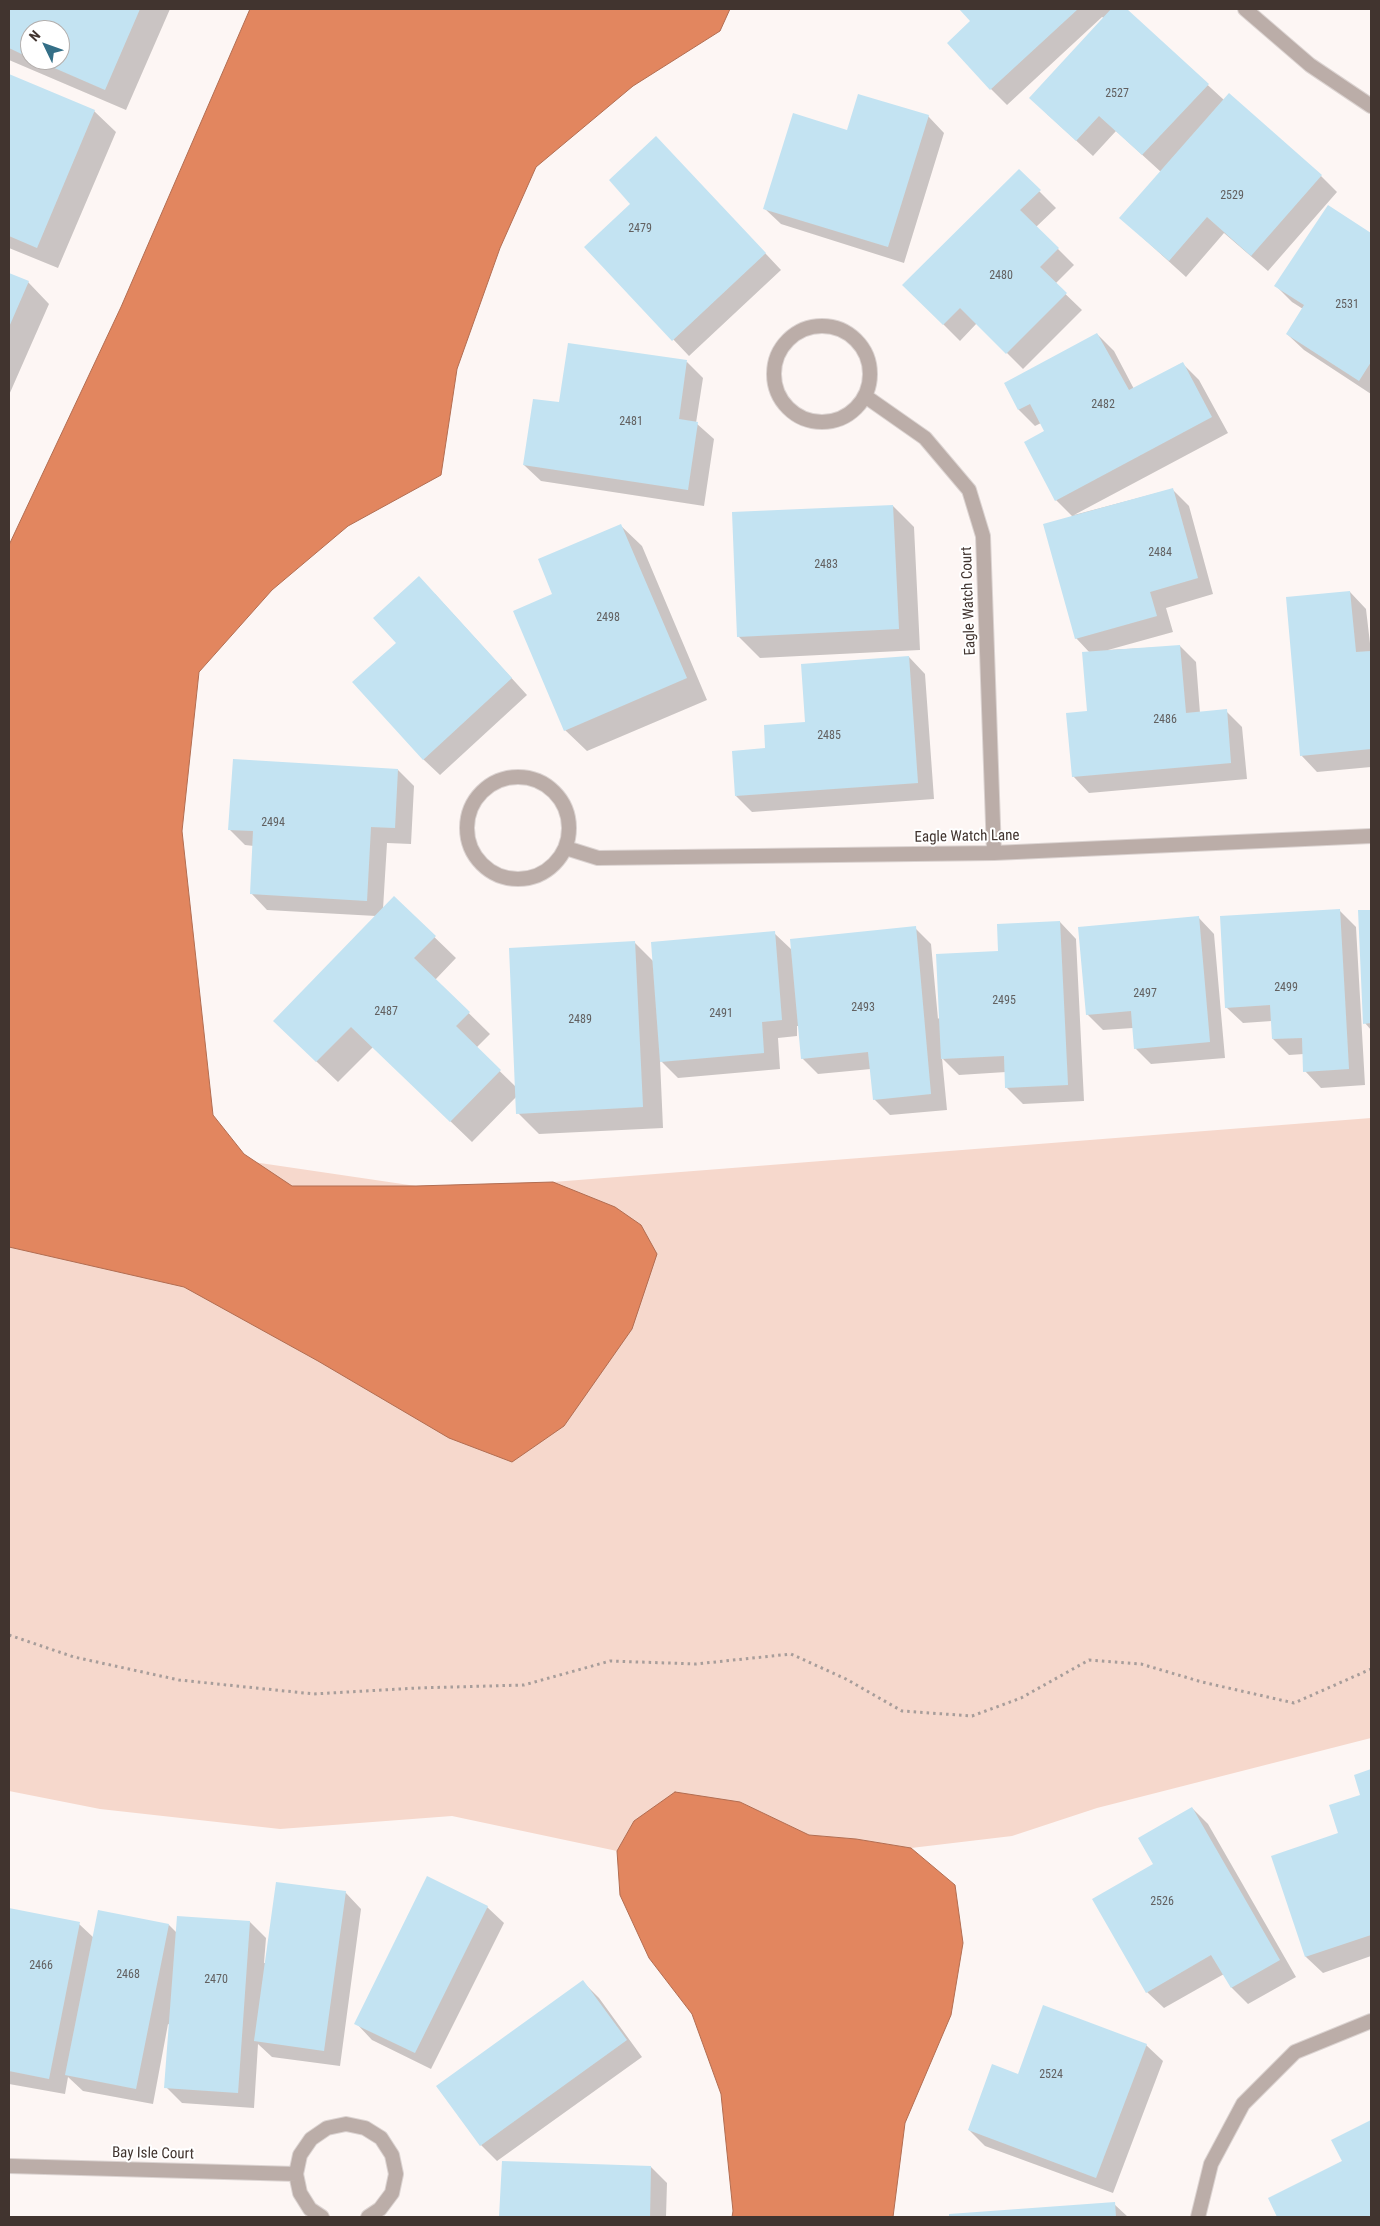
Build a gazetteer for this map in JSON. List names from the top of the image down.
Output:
{
  "streets": {
    "street": ["Eagle Watch Court", "Eagle Watch Lane", "Bay Isle Court"]
  },
  "crossings": [
    ["Eagle Watch Court", "Eagle Watch Lane"]
  ],
  "house_numbers": [
    "2527",
    "2529",
    "2479",
    "2480",
    "2531",
    "2482",
    "2481",
    "2484",
    "2483",
    "2498",
    "2486",
    "2485",
    "2494",
    "2499",
    "2497",
    "2495",
    "2493",
    "2487",
    "2491",
    "2489",
    "2526",
    "2466",
    "2468",
    "2470",
    "2524"
  ],
  "north": "top left"
}
